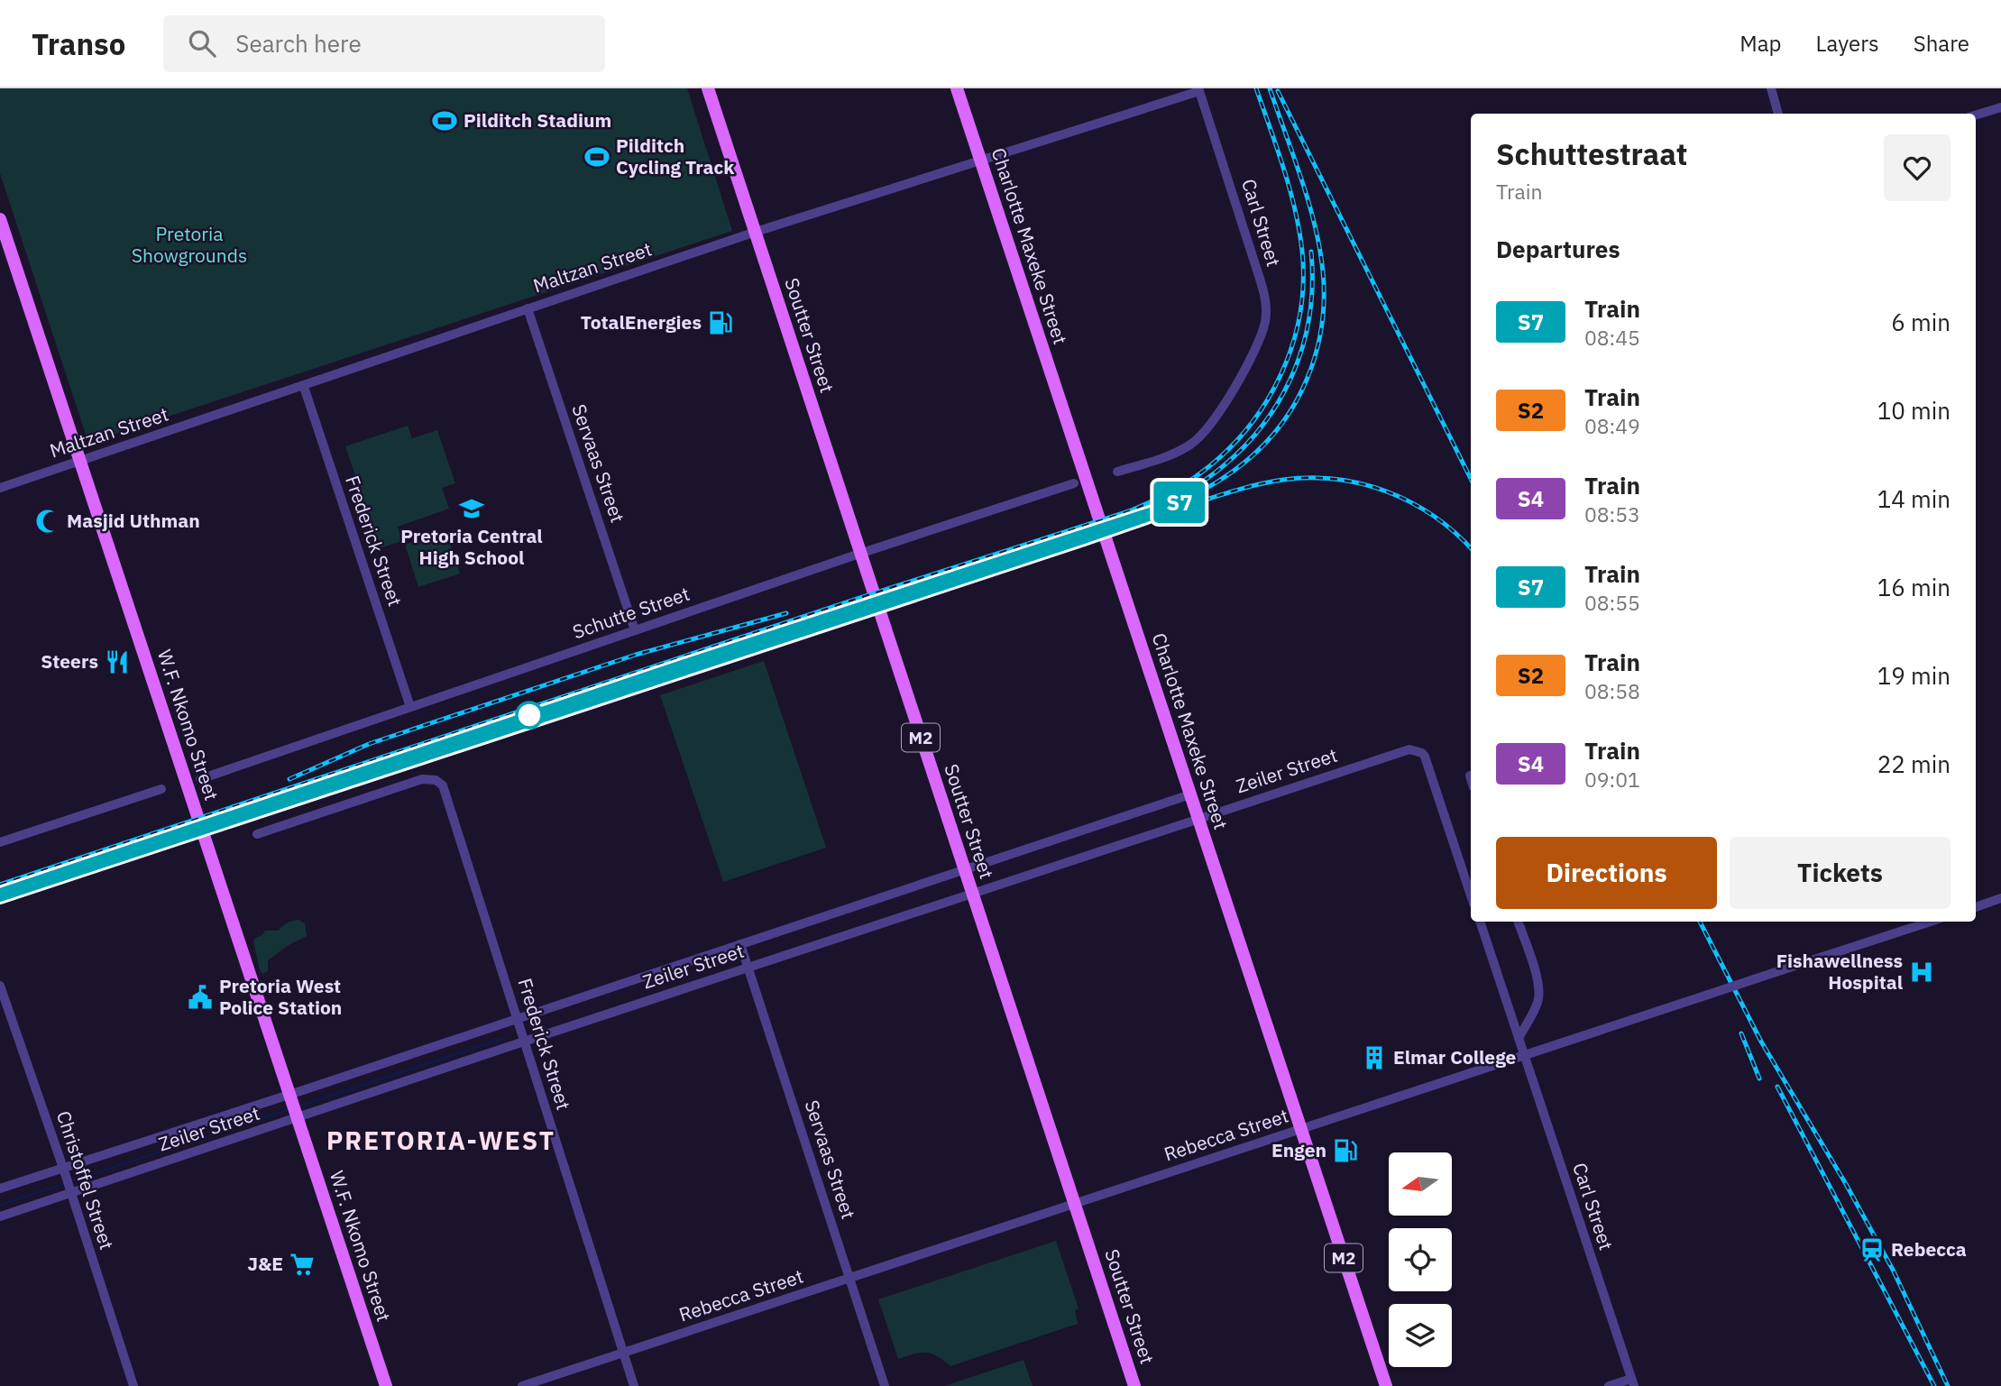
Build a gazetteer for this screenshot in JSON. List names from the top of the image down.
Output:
{
  "streets": {
    "main road": [
      "Charlotte Maxeke Street",
      "Soutter Street",
      "W.F. Nkomo Street",
      "M2"
    ],
    "street": [
      "Carl Street",
      "Maltzan Street",
      "Servaas Street",
      "Frederick Street",
      "Schutte Street",
      "Zeiler Street",
      "Rebecca Street",
      "Christoffel Street"
    ]
  },
  "crossings": [
    ["Carl Street", "Maltzan Street"],
    ["Carl Street", "Rebecca Street"],
    ["Charlotte Maxeke Street", "Maltzan Street"],
    ["Charlotte Maxeke Street", "Zeiler Street"],
    ["Charlotte Maxeke Street", "Rebecca Street"],
    ["Maltzan Street", "Soutter Street"],
    ["Maltzan Street", "Servaas Street"],
    ["Maltzan Street", "Frederick Street"],
    ["Maltzan Street", "W.F. Nkomo Street"],
    ["Soutter Street", "Schutte Street"],
    ["Soutter Street", "Zeiler Street"],
    ["Soutter Street", "Rebecca Street"],
    ["Servaas Street", "Schutte Street"],
    ["Servaas Street", "Zeiler Street"],
    ["Servaas Street", "Rebecca Street"],
    ["Frederick Street", "Schutte Street"],
    ["Frederick Street", "Zeiler Street"],
    ["Frederick Street", "Rebecca Street"],
    ["W.F. Nkomo Street", "Zeiler Street"],
    ["Zeiler Street", "Christoffel Street"]
  ],
  "districts": ["PRETORIA-WEST"],
  "parks": ["Pretoria Showgrounds"],
  "places": {
    "sports": ["Pilditch Stadium", "Pilditch Cycling Track"],
    "fuel station": ["TotalEnergies", "Engen"],
    "school or university": ["Pretoria Central High School"],
    "mosque": ["Masjid Uthman"],
    "restaurant": ["Steers"],
    "hospital": ["Fishawellness Hospital"],
    "public building": ["Pretoria West Police Station"],
    "building": ["Elmar College"],
    "station": ["Rebecca"],
    "supermarket": ["J&E"]
  },
  "north": "left",
  "page": {
    "header": "Transo",
    "search": "Search here",
    "nav": ["Map", "Layers", "Share"],
    "on_map": "S7",
    "heading": [
      ["Schuttestraat", "Train"],
      "Departures"
    ],
    "list": [
      {
        "mark": "S7",
        "name": "Train",
        "note": "08:45",
        "value": "6 min"
      },
      {
        "mark": "S2",
        "name": "Train",
        "note": "08:49",
        "value": "10 min"
      },
      {
        "mark": "S4",
        "name": "Train",
        "note": "08:53",
        "value": "14 min"
      },
      {
        "mark": "S7",
        "name": "Train",
        "note": "08:55",
        "value": "16 min"
      },
      {
        "mark": "S2",
        "name": "Train",
        "note": "08:58",
        "value": "19 min"
      },
      {
        "mark": "S4",
        "name": "Train",
        "note": "09:01",
        "value": "22 min"
      }
    ],
    "buttons": ["Directions", "Tickets"]
  }
}
